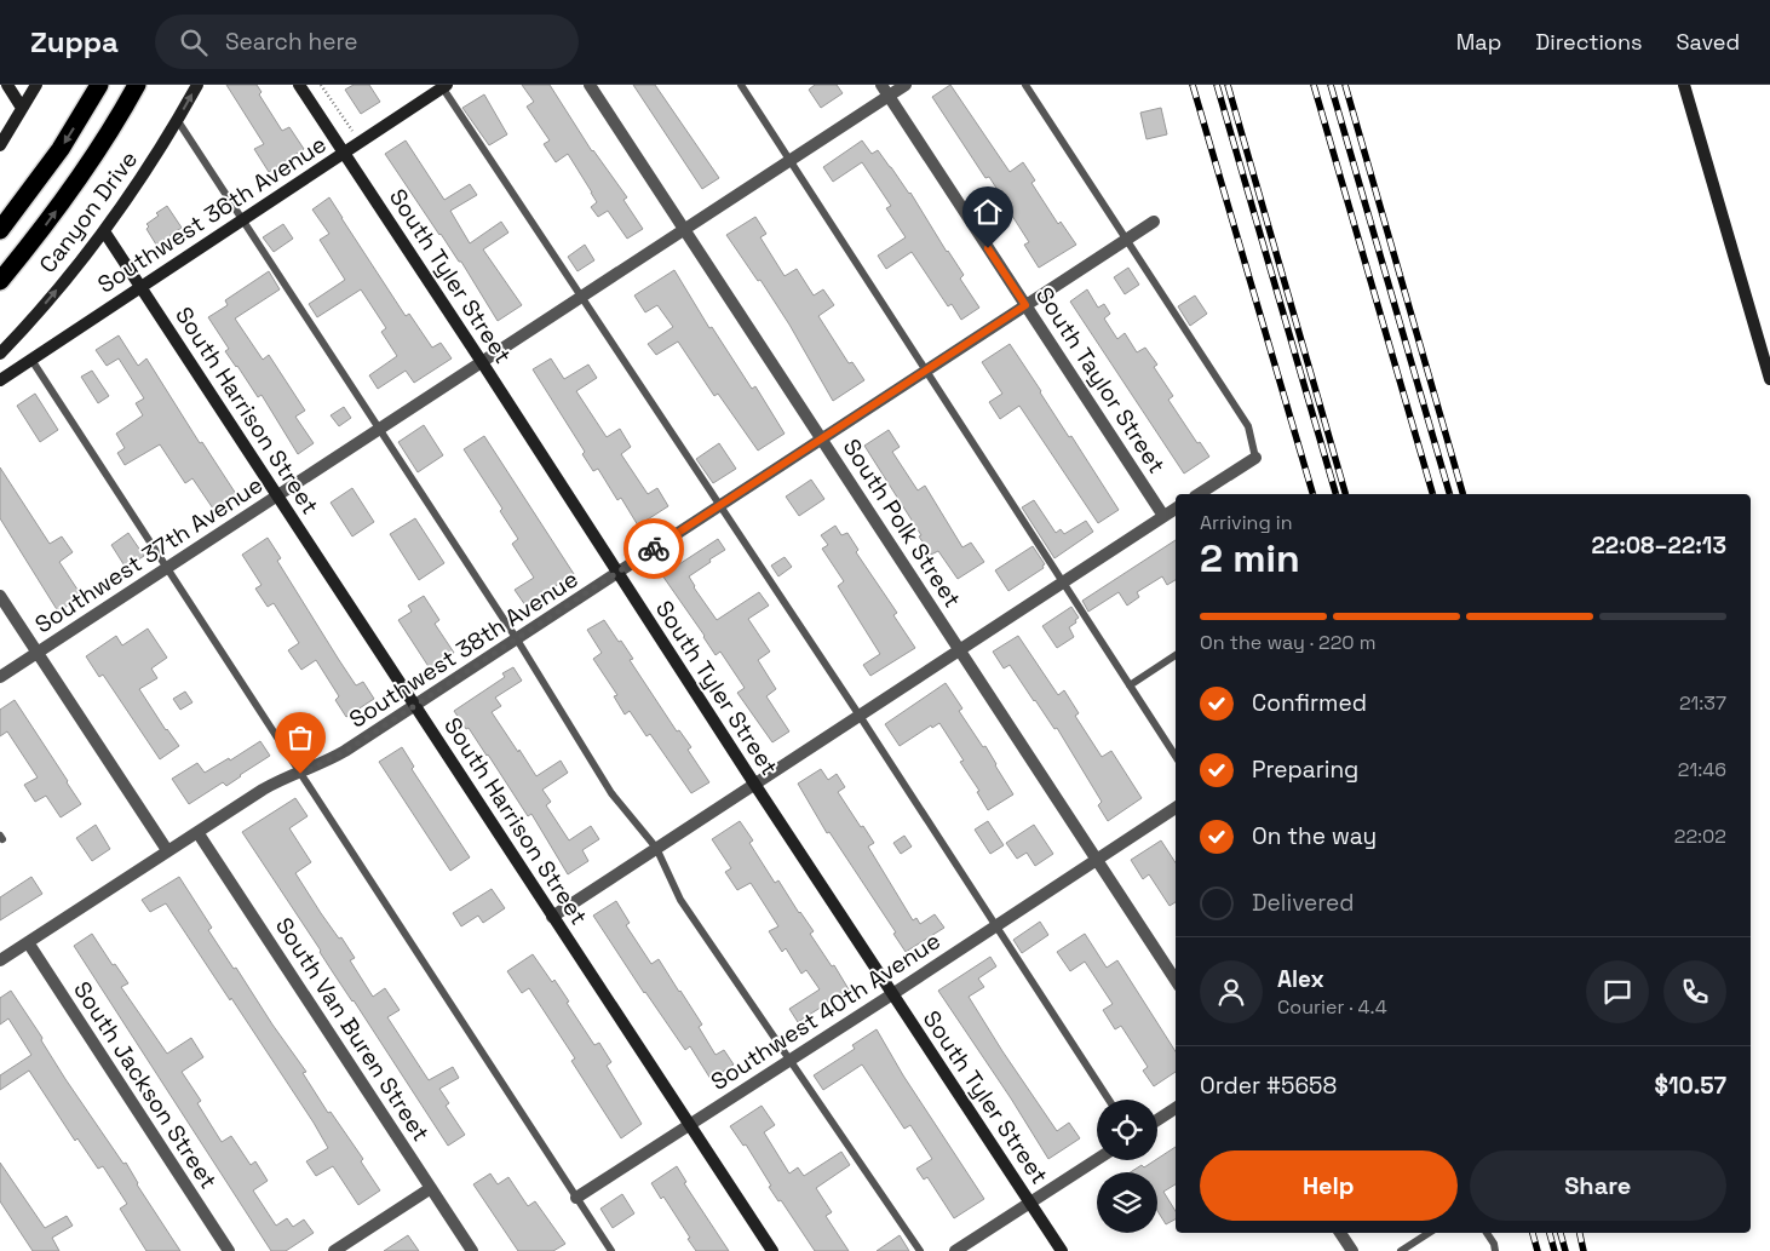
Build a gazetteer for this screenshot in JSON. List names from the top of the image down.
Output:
{
  "streets": {
    "main road": [
      "Canyon Drive",
      "Southwest 36th Avenue",
      "South Tyler Street",
      "South Harrison Street"
    ],
    "street": [
      "South Taylor Street",
      "South Polk Street",
      "Southwest 37th Avenue",
      "Southwest 38th Avenue",
      "Southwest 40th Avenue",
      "South Van Buren Street",
      "South Jackson Street"
    ]
  },
  "crossings": [
    ["Canyon Drive", "South Harrison Street"],
    ["Southwest 36th Avenue", "South Tyler Street"],
    ["Southwest 36th Avenue", "South Harrison Street"],
    ["South Tyler Street", "Southwest 37th Avenue"],
    ["South Tyler Street", "Southwest 38th Avenue"],
    ["South Tyler Street", "Southwest 40th Avenue"],
    ["South Taylor Street", "Southwest 37th Avenue"],
    ["South Taylor Street", "Southwest 38th Avenue"],
    ["South Harrison Street", "Southwest 37th Avenue"],
    ["South Harrison Street", "Southwest 38th Avenue"],
    ["South Harrison Street", "Southwest 40th Avenue"],
    ["South Polk Street", "Southwest 37th Avenue"],
    ["South Polk Street", "Southwest 38th Avenue"],
    ["South Polk Street", "Southwest 40th Avenue"],
    ["Southwest 38th Avenue", "South Van Buren Street"],
    ["Southwest 38th Avenue", "South Jackson Street"]
  ],
  "one_way": ["Canyon Drive"],
  "page": {
    "header": "Zuppa",
    "search": "Search here",
    "nav": ["Map", "Directions", "Saved"],
    "heading": ["2 min", "Arriving in", "22:08–22:13"],
    "panel": [
      "Alex",
      "Courier · 4.4",
      "Order #5658",
      "$10.57"
    ],
    "bar": "On the way · 220 m",
    "list": [
      ["Confirmed", "21:37"],
      ["Preparing", "21:46"],
      ["On the way", "22:02"],
      "Delivered"
    ],
    "buttons": ["Help", "Share"]
  }
}
